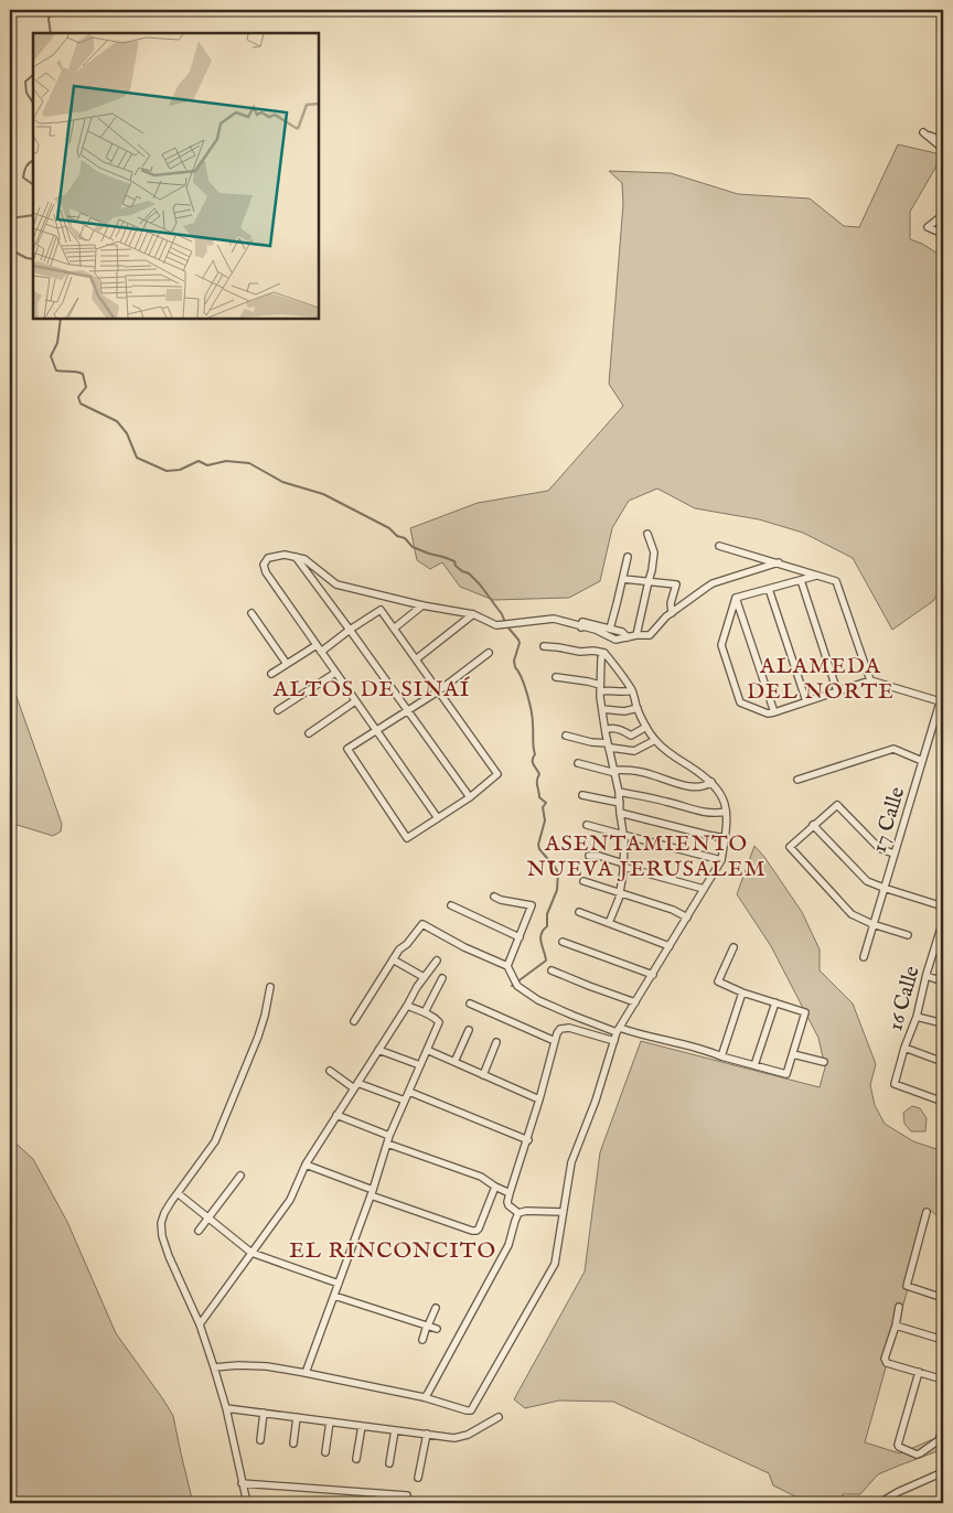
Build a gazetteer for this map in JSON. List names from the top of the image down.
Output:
{
  "streets": {
    "street": ["17 Calle", "16 Calle"]
  },
  "districts": [
    "ALAMEDA DEL NORTE",
    "ALTOS DE SINAÍ",
    "ASENTAMIENTO NUEVA JERUSALEM",
    "EL RINCONCITO"
  ]
}
